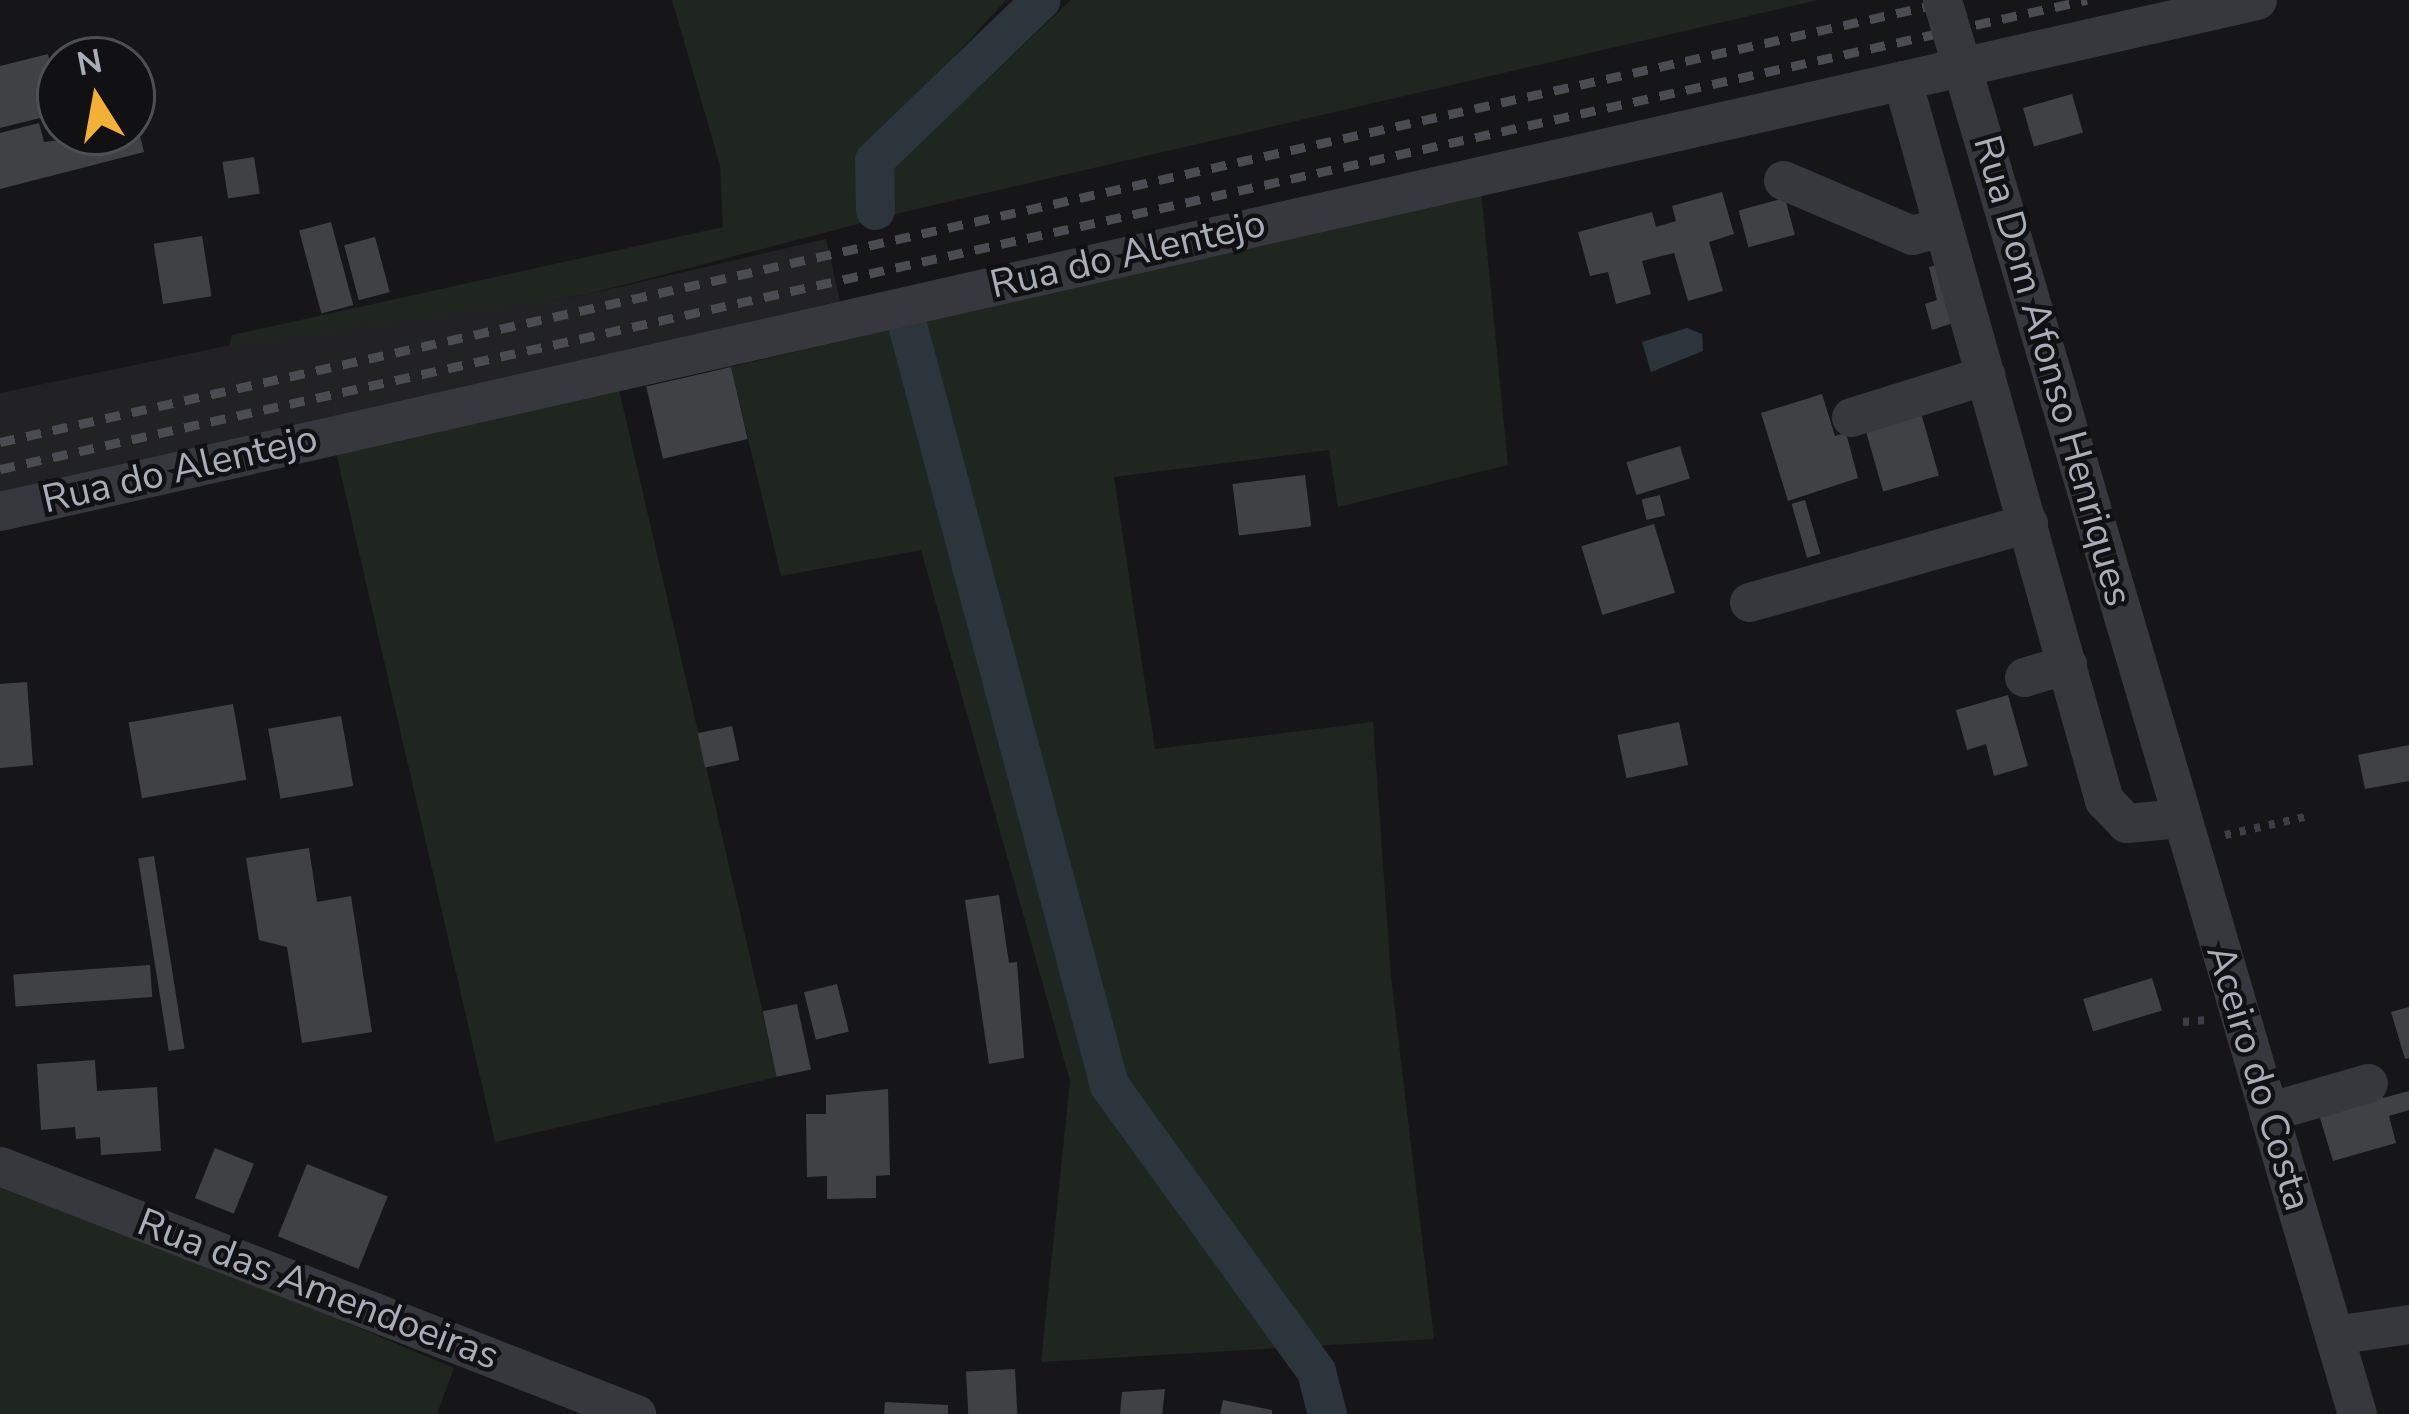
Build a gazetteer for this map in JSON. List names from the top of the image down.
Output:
{
  "streets": {
    "street": [
      "Rua do Alentejo",
      "Rua Dom Afonso Henriques",
      "Aceiro do Costa",
      "Rua das Amendoeiras"
    ]
  },
  "crossings": [
    ["Rua Dom Afonso Henriques", "Aceiro do Costa"]
  ],
  "north": "top"
}
